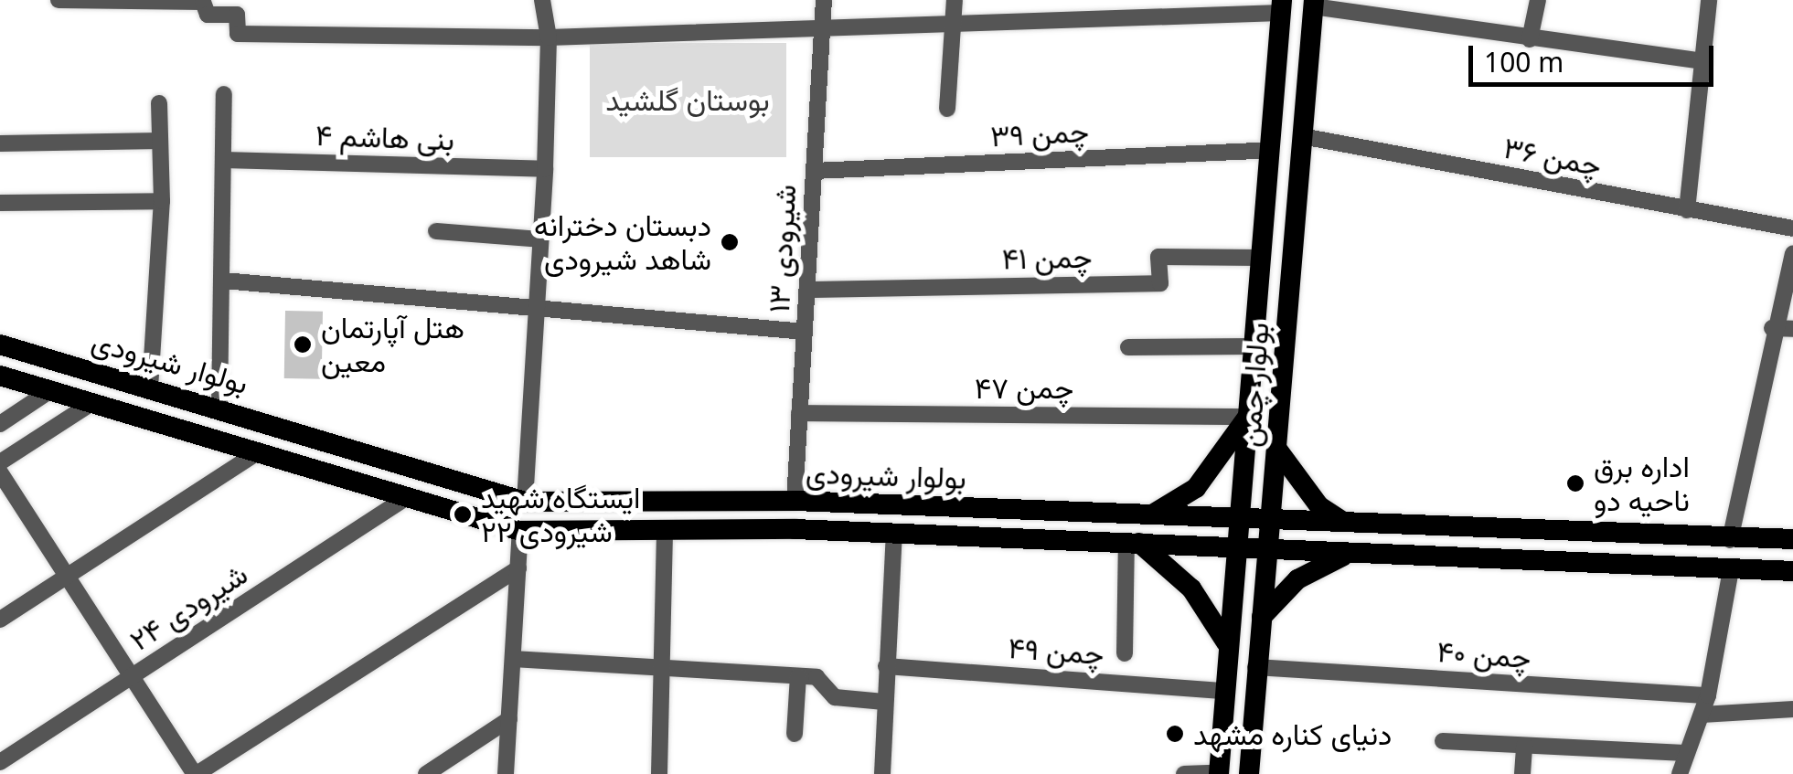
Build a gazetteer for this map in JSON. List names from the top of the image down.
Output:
{
  "streets": {
    "main road": ["بولوار شیرودی", "بولوار چمن"],
    "street": [
      "چمن ۳۹",
      "بنی هاشم ۴",
      "چمن ۳۶",
      "شیرودی ۱۳",
      "چمن ۴۱",
      "چمن ۴۷",
      "شیرودی ۲۴",
      "چمن ۴۹",
      "چمن ۴۰"
    ]
  },
  "crossings": [
    ["چمن ۳۹", "شیرودی ۱۳"],
    ["چمن ۳۹", "بولوار چمن"],
    ["چمن ۳۶", "بولوار چمن"],
    ["شیرودی ۱۳", "چمن ۴۱"],
    ["شیرودی ۱۳", "بولوار شیرودی"],
    ["شیرودی ۱۳", "چمن ۴۷"],
    ["چمن ۴۱", "بولوار چمن"],
    ["بولوار شیرودی", "بولوار چمن"],
    ["بولوار شیرودی", "شیرودی ۲۴"],
    ["بولوار چمن", "چمن ۴۷"],
    ["بولوار چمن", "چمن ۴۹"],
    ["بولوار چمن", "چمن ۴۰"]
  ],
  "parks": ["بوستان گلشید"],
  "places": [
    "دبستان دخترانه شاهد شیرودی",
    "هتل آپارتمان معین",
    "اداره برق ناحیه دو",
    "ایستگاه شهید شیرودی ۲۲",
    "دنیای کناره مشهد"
  ],
  "scale_bar": "100 m"
}
